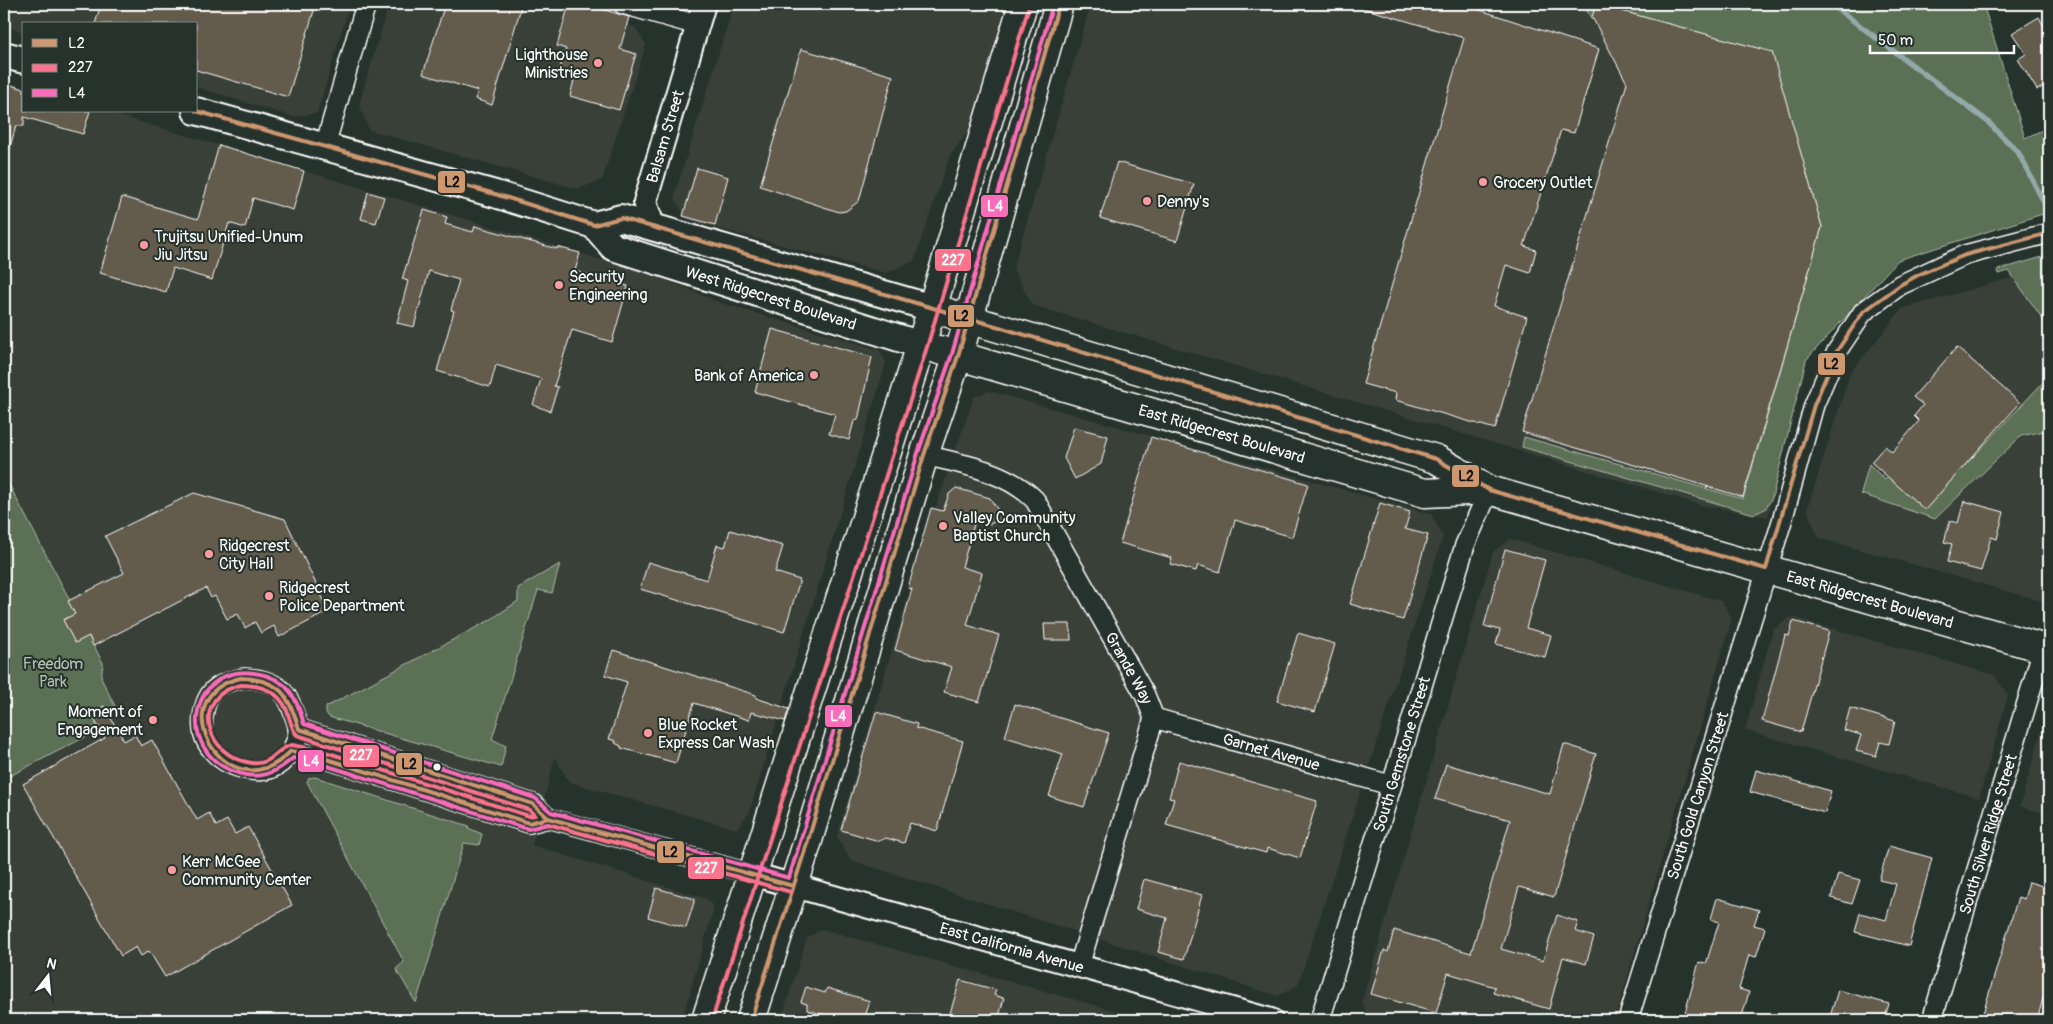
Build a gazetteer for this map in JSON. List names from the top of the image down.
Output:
{
  "streets": {
    "main road": ["West Ridgecrest Boulevard", "East Ridgecrest Boulevard"],
    "street": [
      "Balsam Street",
      "Grande Way",
      "Garnet Avenue",
      "South Gemstone Street",
      "South Gold Canyon Street",
      "South Silver Ridge Street",
      "East California Avenue"
    ]
  },
  "crossings": [
    ["Balsam Street", "West Ridgecrest Boulevard"],
    ["West Ridgecrest Boulevard", "East Ridgecrest Boulevard"],
    ["East Ridgecrest Boulevard", "South Gemstone Street"],
    ["East Ridgecrest Boulevard", "South Gold Canyon Street"],
    ["East Ridgecrest Boulevard", "South Silver Ridge Street"],
    ["Grande Way", "Garnet Avenue"],
    ["Grande Way", "East California Avenue"],
    ["Garnet Avenue", "South Gemstone Street"]
  ],
  "parks": ["Freedom Park"],
  "places": [
    "Lighthouse Ministries",
    "Grocery Outlet",
    "Denny's",
    "Trujitsu Unified-Unum Jiu Jitsu",
    "Security Engineering",
    "Bank of America",
    "Valley Community Baptist Church",
    "Ridgecrest City Hall",
    "Ridgecrest Police Department",
    "Moment of Engagement",
    "Blue Rocket Express Car Wash",
    "Kerr McGee Community Center"
  ],
  "lines": ["transit line L2", "transit line L4", "transit line 227"],
  "legend": ["L2", "227", "L4"],
  "scale_bar": "50 m",
  "north": "top"
}
